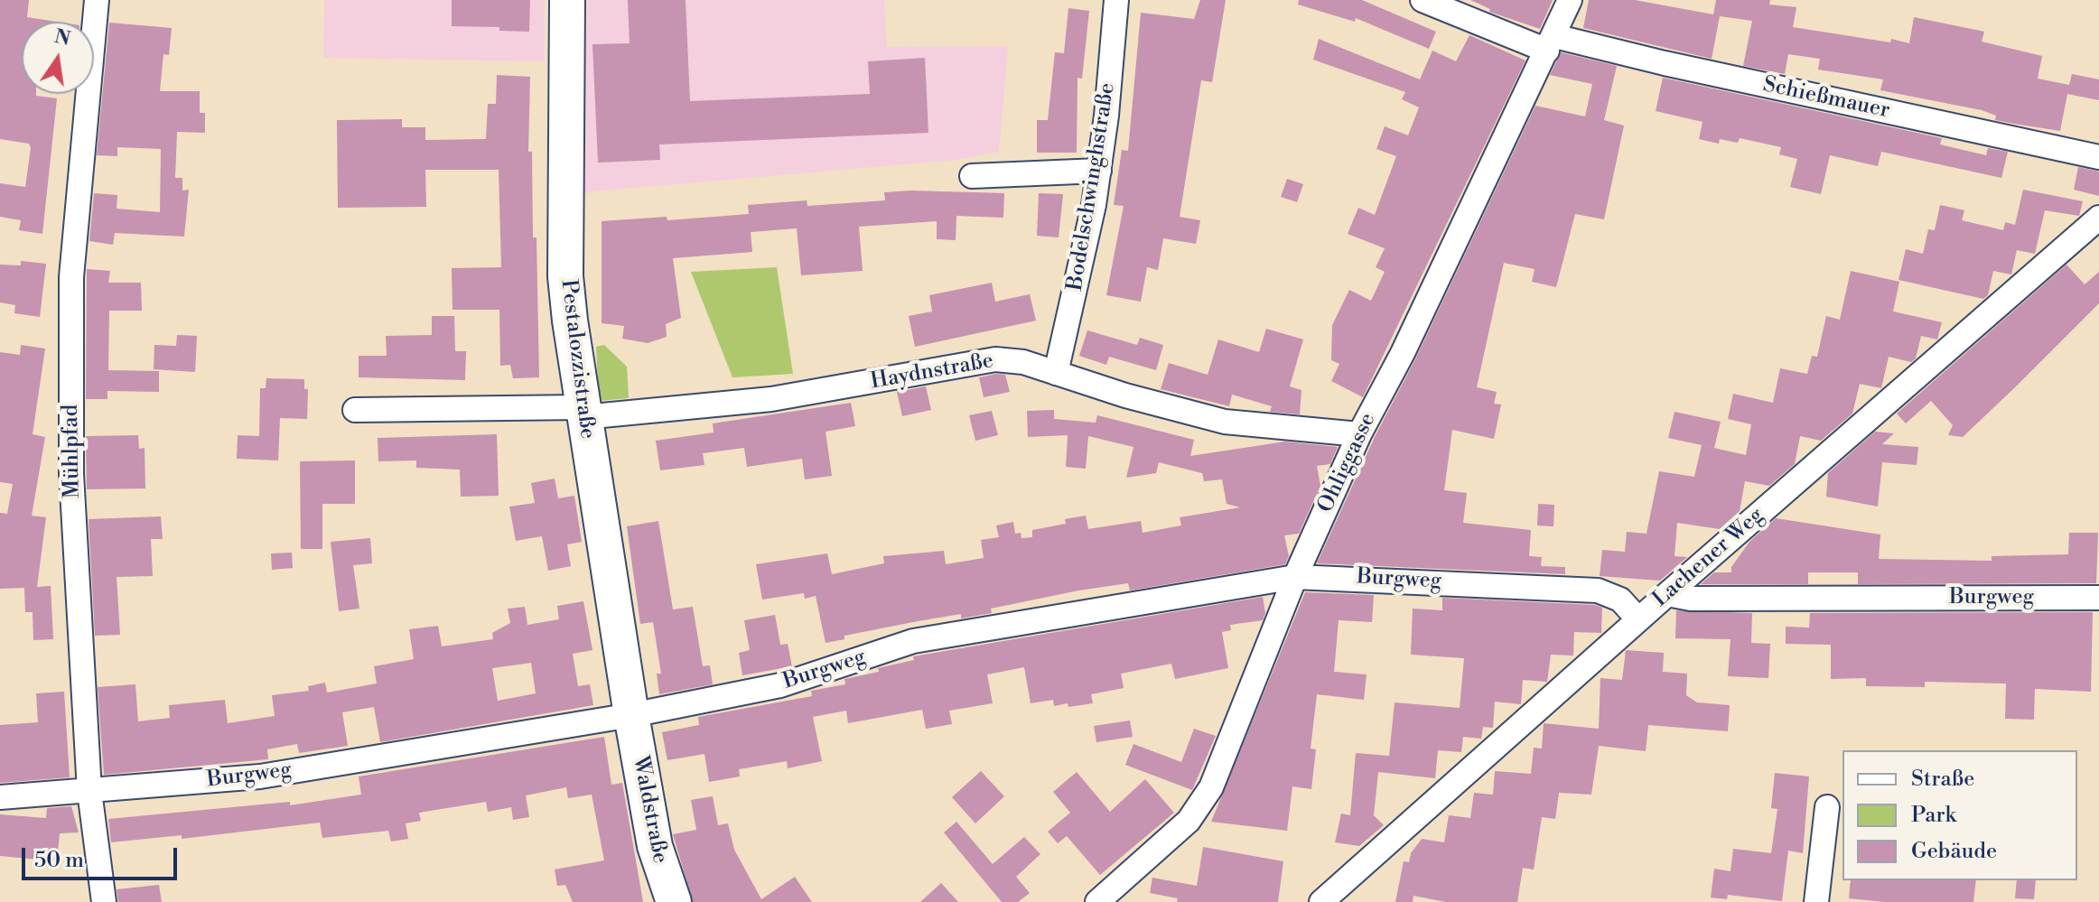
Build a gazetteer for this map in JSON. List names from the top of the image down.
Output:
{
  "streets": {
    "main road": ["Pestalozzistraße", "Waldstraße"],
    "street": [
      "Schießmauer",
      "Bodelschwinghstraße",
      "Haydnstraße",
      "Mühlpfad",
      "Ohliggasse",
      "Lachener Weg",
      "Burgweg"
    ]
  },
  "crossings": [
    ["Schießmauer", "Ohliggasse"],
    ["Bodelschwinghstraße", "Haydnstraße"],
    ["Pestalozzistraße", "Haydnstraße"],
    ["Pestalozzistraße", "Burgweg"],
    ["Pestalozzistraße", "Waldstraße"],
    ["Haydnstraße", "Ohliggasse"],
    ["Mühlpfad", "Burgweg"],
    ["Ohliggasse", "Burgweg"],
    ["Lachener Weg", "Burgweg"],
    ["Burgweg", "Waldstraße"]
  ],
  "legend": ["Straße", "Park", "Gebäude"],
  "scale_bar": "50 m",
  "north": "top"
}
